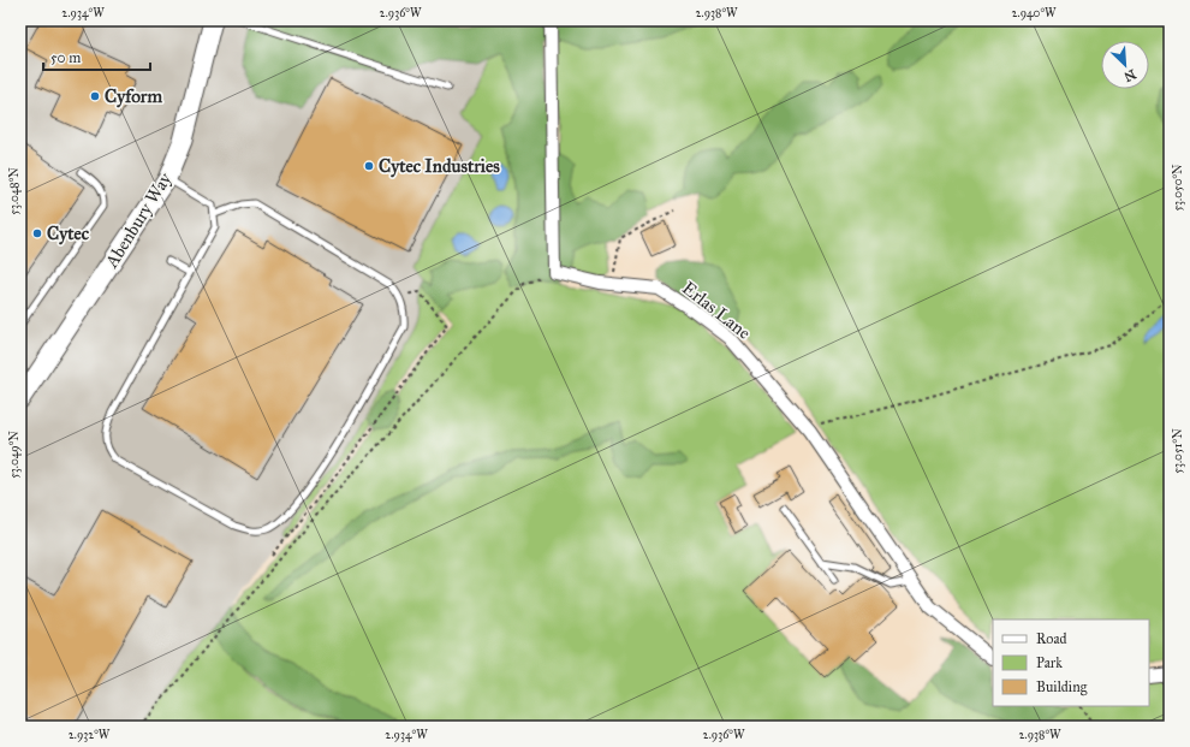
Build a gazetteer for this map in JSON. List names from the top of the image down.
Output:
{
  "streets": {
    "street": ["Abenbury Way", "Erlas Lane"]
  },
  "places": ["Cyform", "Cytec Industries", "Cytec"],
  "legend": ["Road", "Park", "Building"],
  "scale_bar": "50 m",
  "north": "bottom right",
  "coordinates": [
    "2.934°W",
    "2.936°W",
    "2.938°W",
    "2.940°W",
    "53.050°N",
    "53.048°N",
    "53.051°N",
    "53.049°N",
    "2.932°W"
  ]
}
